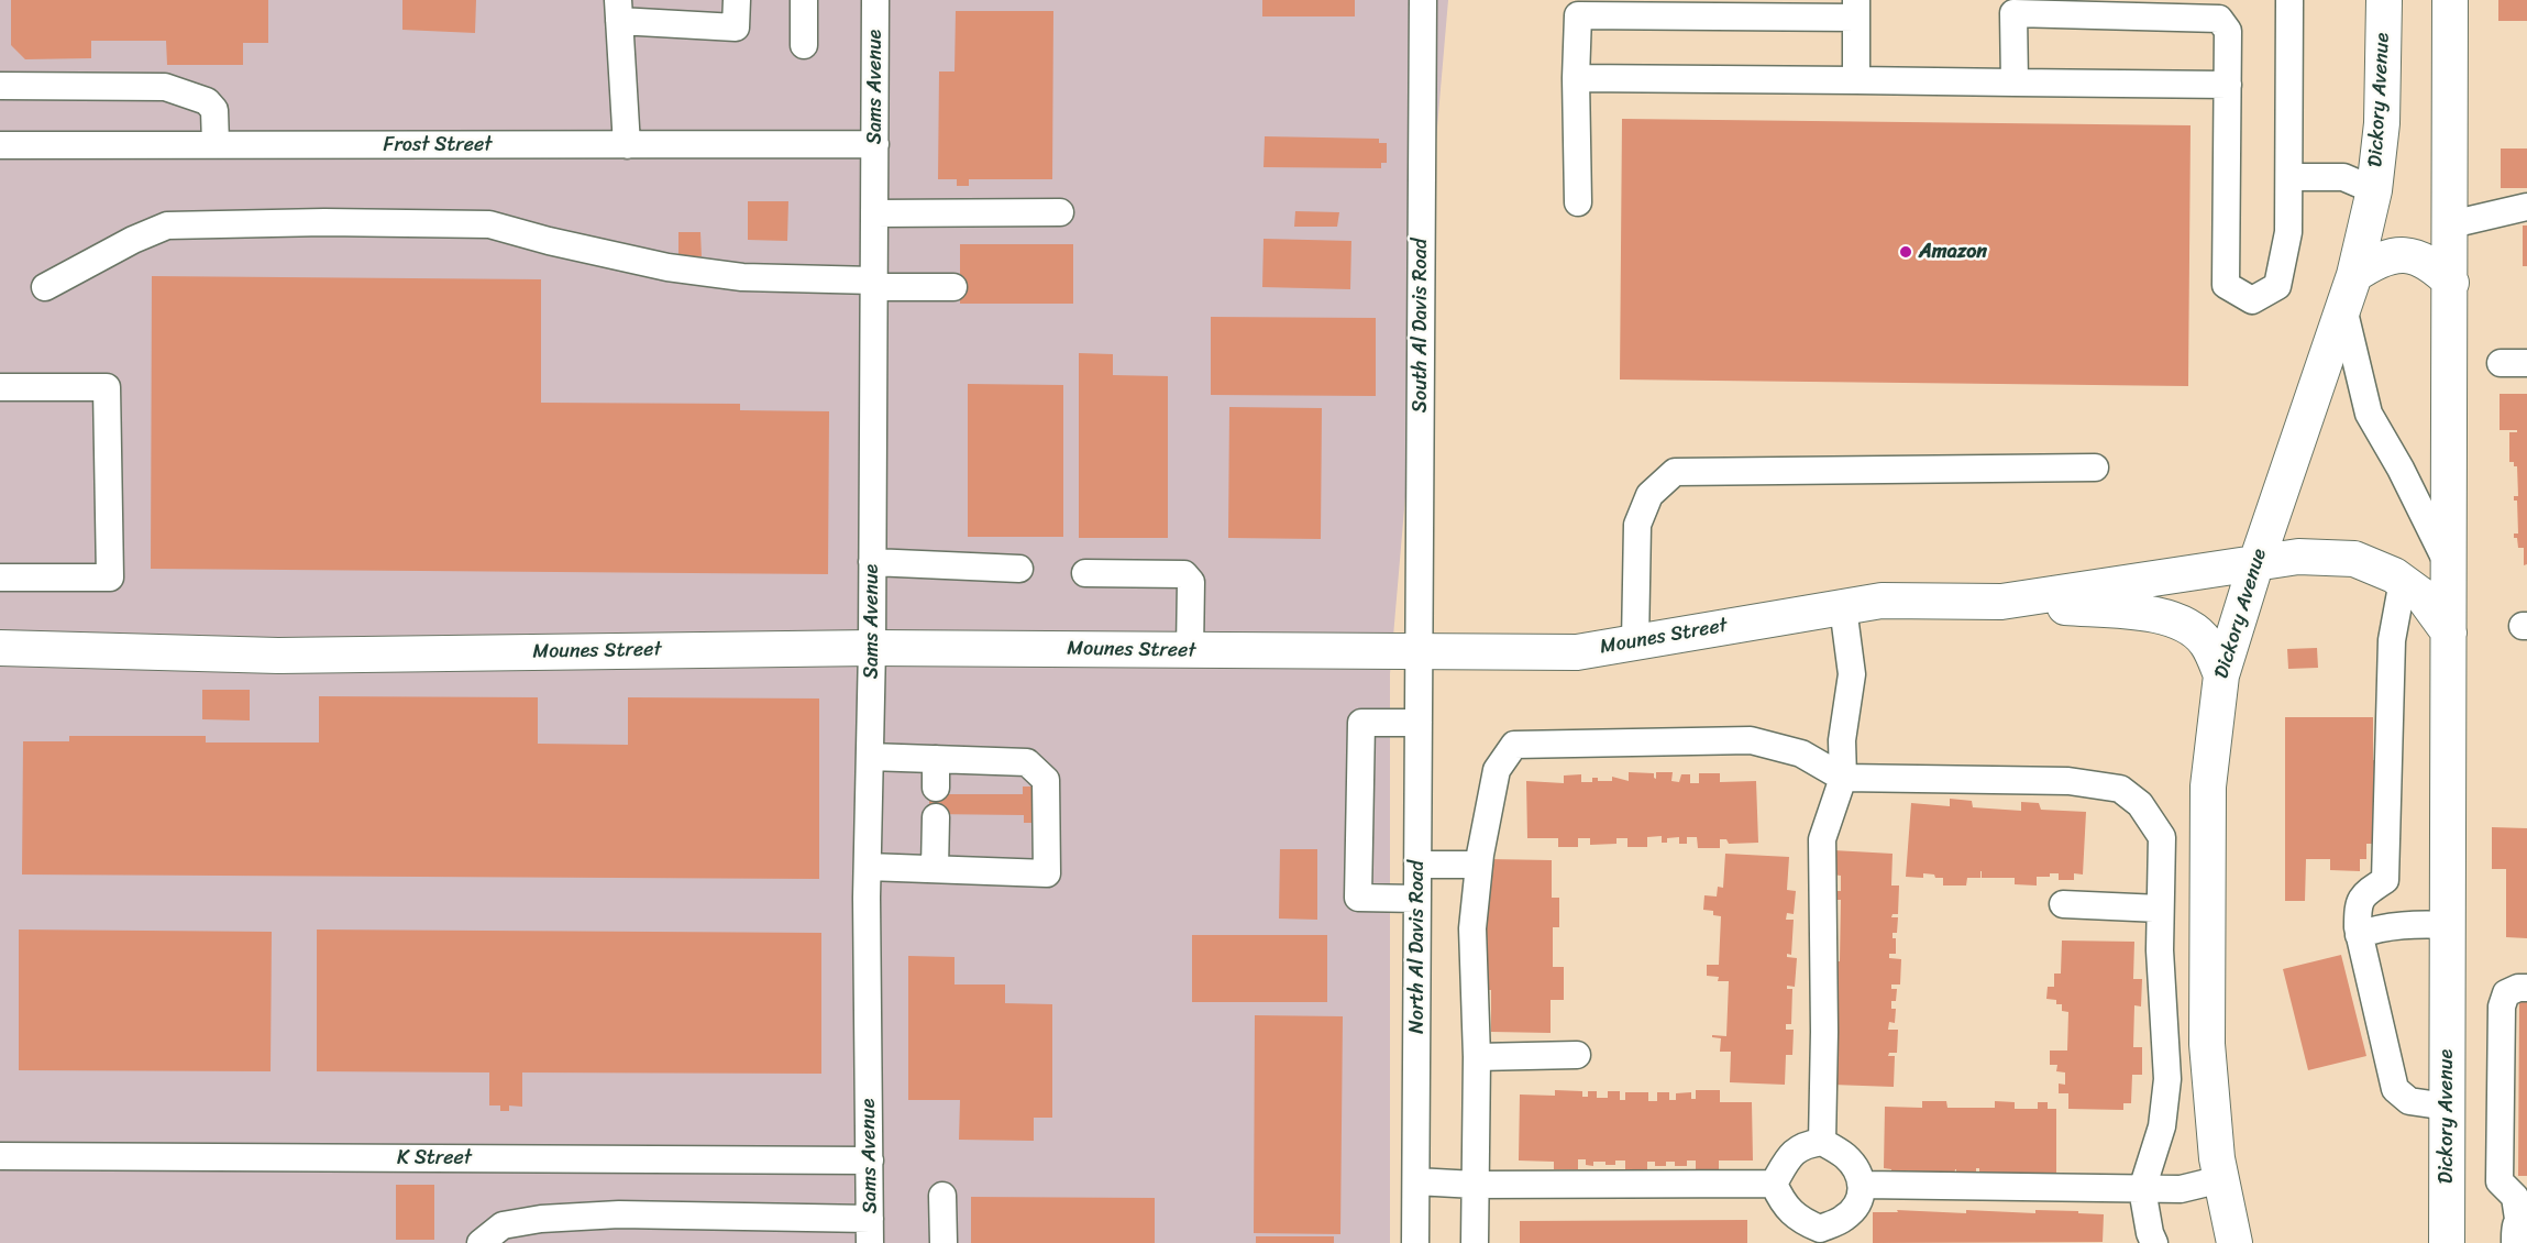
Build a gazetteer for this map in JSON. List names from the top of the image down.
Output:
{
  "streets": {
    "main road": ["Dickory Avenue", "Mounes Street"],
    "street": [
      "Sams Avenue",
      "Frost Street",
      "South Al Davis Road",
      "North Al Davis Road",
      "K Street"
    ]
  },
  "crossings": [
    ["Sams Avenue", "Frost Street"],
    ["Sams Avenue", "Mounes Street"],
    ["Sams Avenue", "K Street"],
    ["Dickory Avenue", "Mounes Street"],
    ["South Al Davis Road", "Mounes Street"],
    ["South Al Davis Road", "North Al Davis Road"],
    ["Mounes Street", "North Al Davis Road"]
  ],
  "places": ["Amazon"]
}
